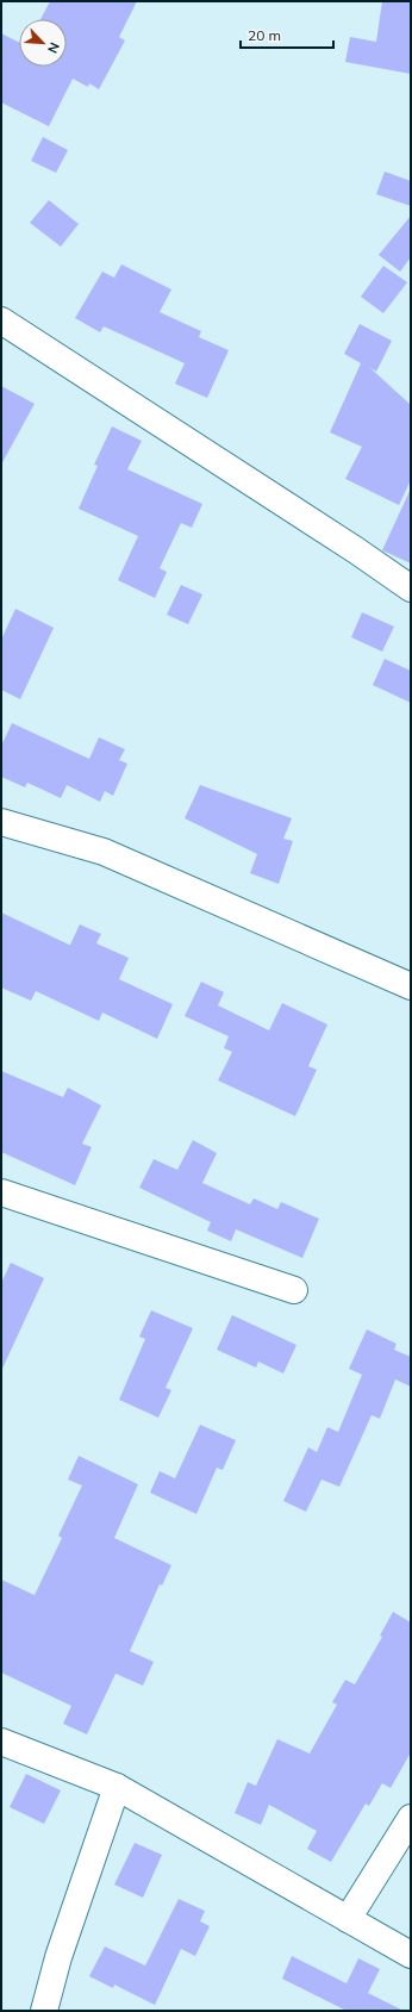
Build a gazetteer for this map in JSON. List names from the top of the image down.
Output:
{
  "scale_bar": "20 m",
  "north": "bottom right"
}
